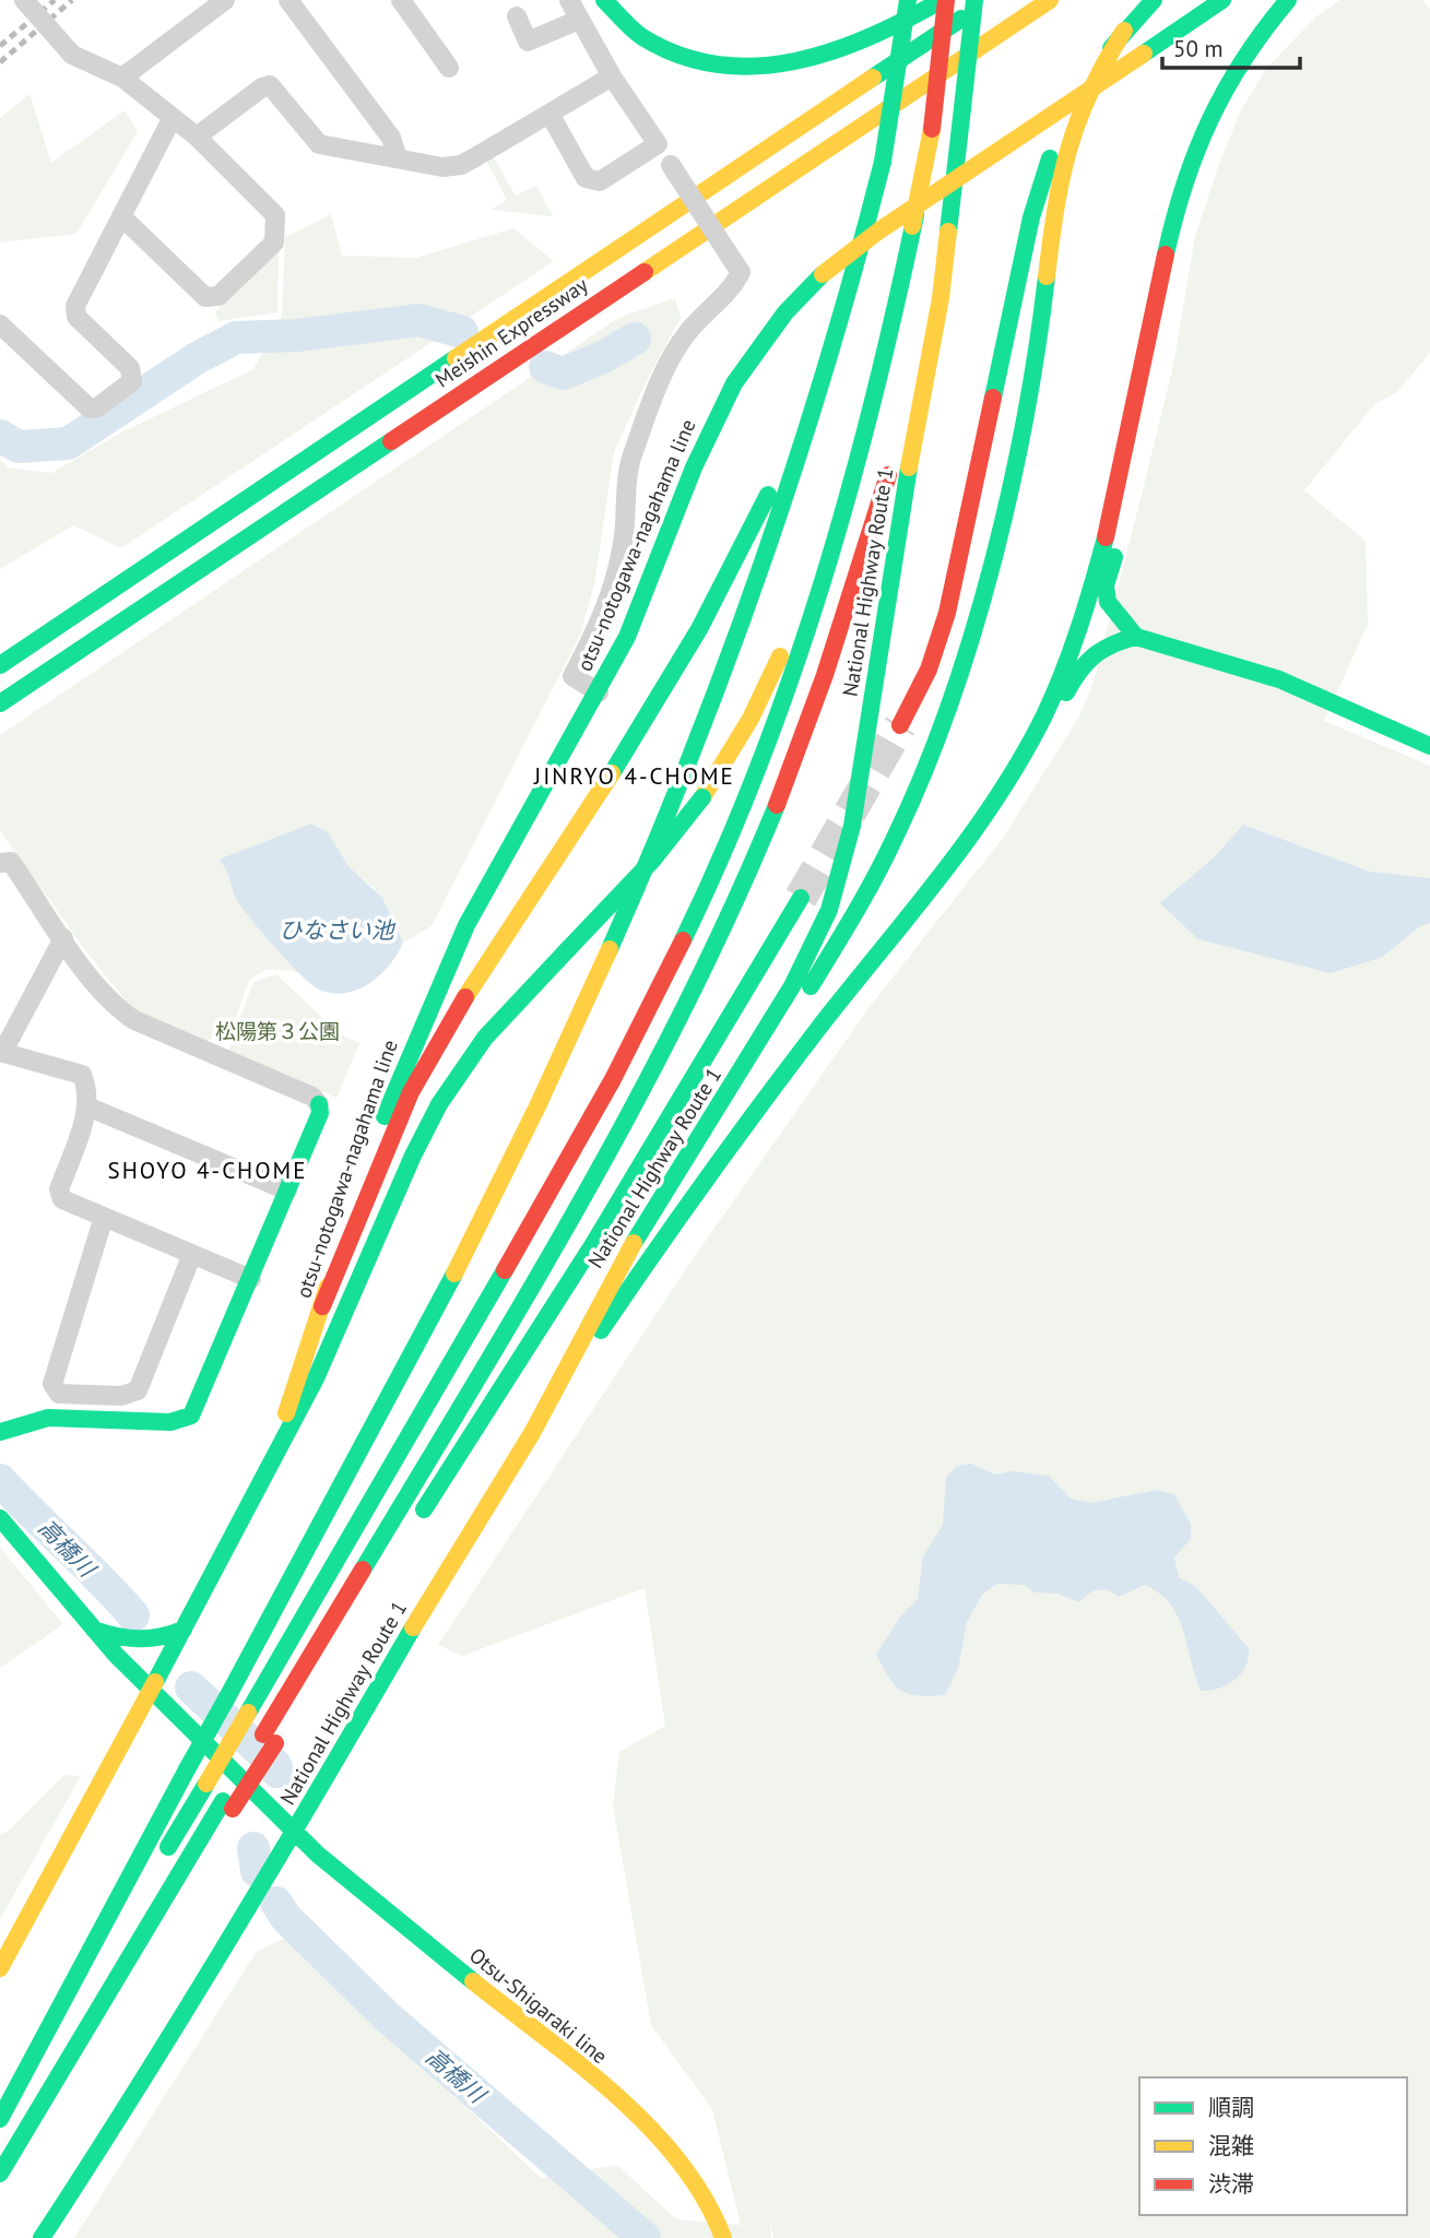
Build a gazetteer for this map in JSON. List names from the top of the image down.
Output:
{
  "streets": {
    "main road": [
      "Meishin Expressway",
      "otsu-notogawa-nagahama line",
      "National Highway Route 1",
      "Otsu-Shigaraki line"
    ]
  },
  "crossings": [
    ["otsu-notogawa-nagahama line", "National Highway Route 1"],
    ["National Highway Route 1", "Otsu-Shigaraki line"]
  ],
  "districts": ["JINRYO 4-CHOME", "SHOYO 4-CHOME"],
  "water": ["ひなさい池", "高橋川"],
  "parks": ["松陽第３公園"],
  "legend": ["順調", "混雑", "渋滞"],
  "scale_bar": "50 m"
}
